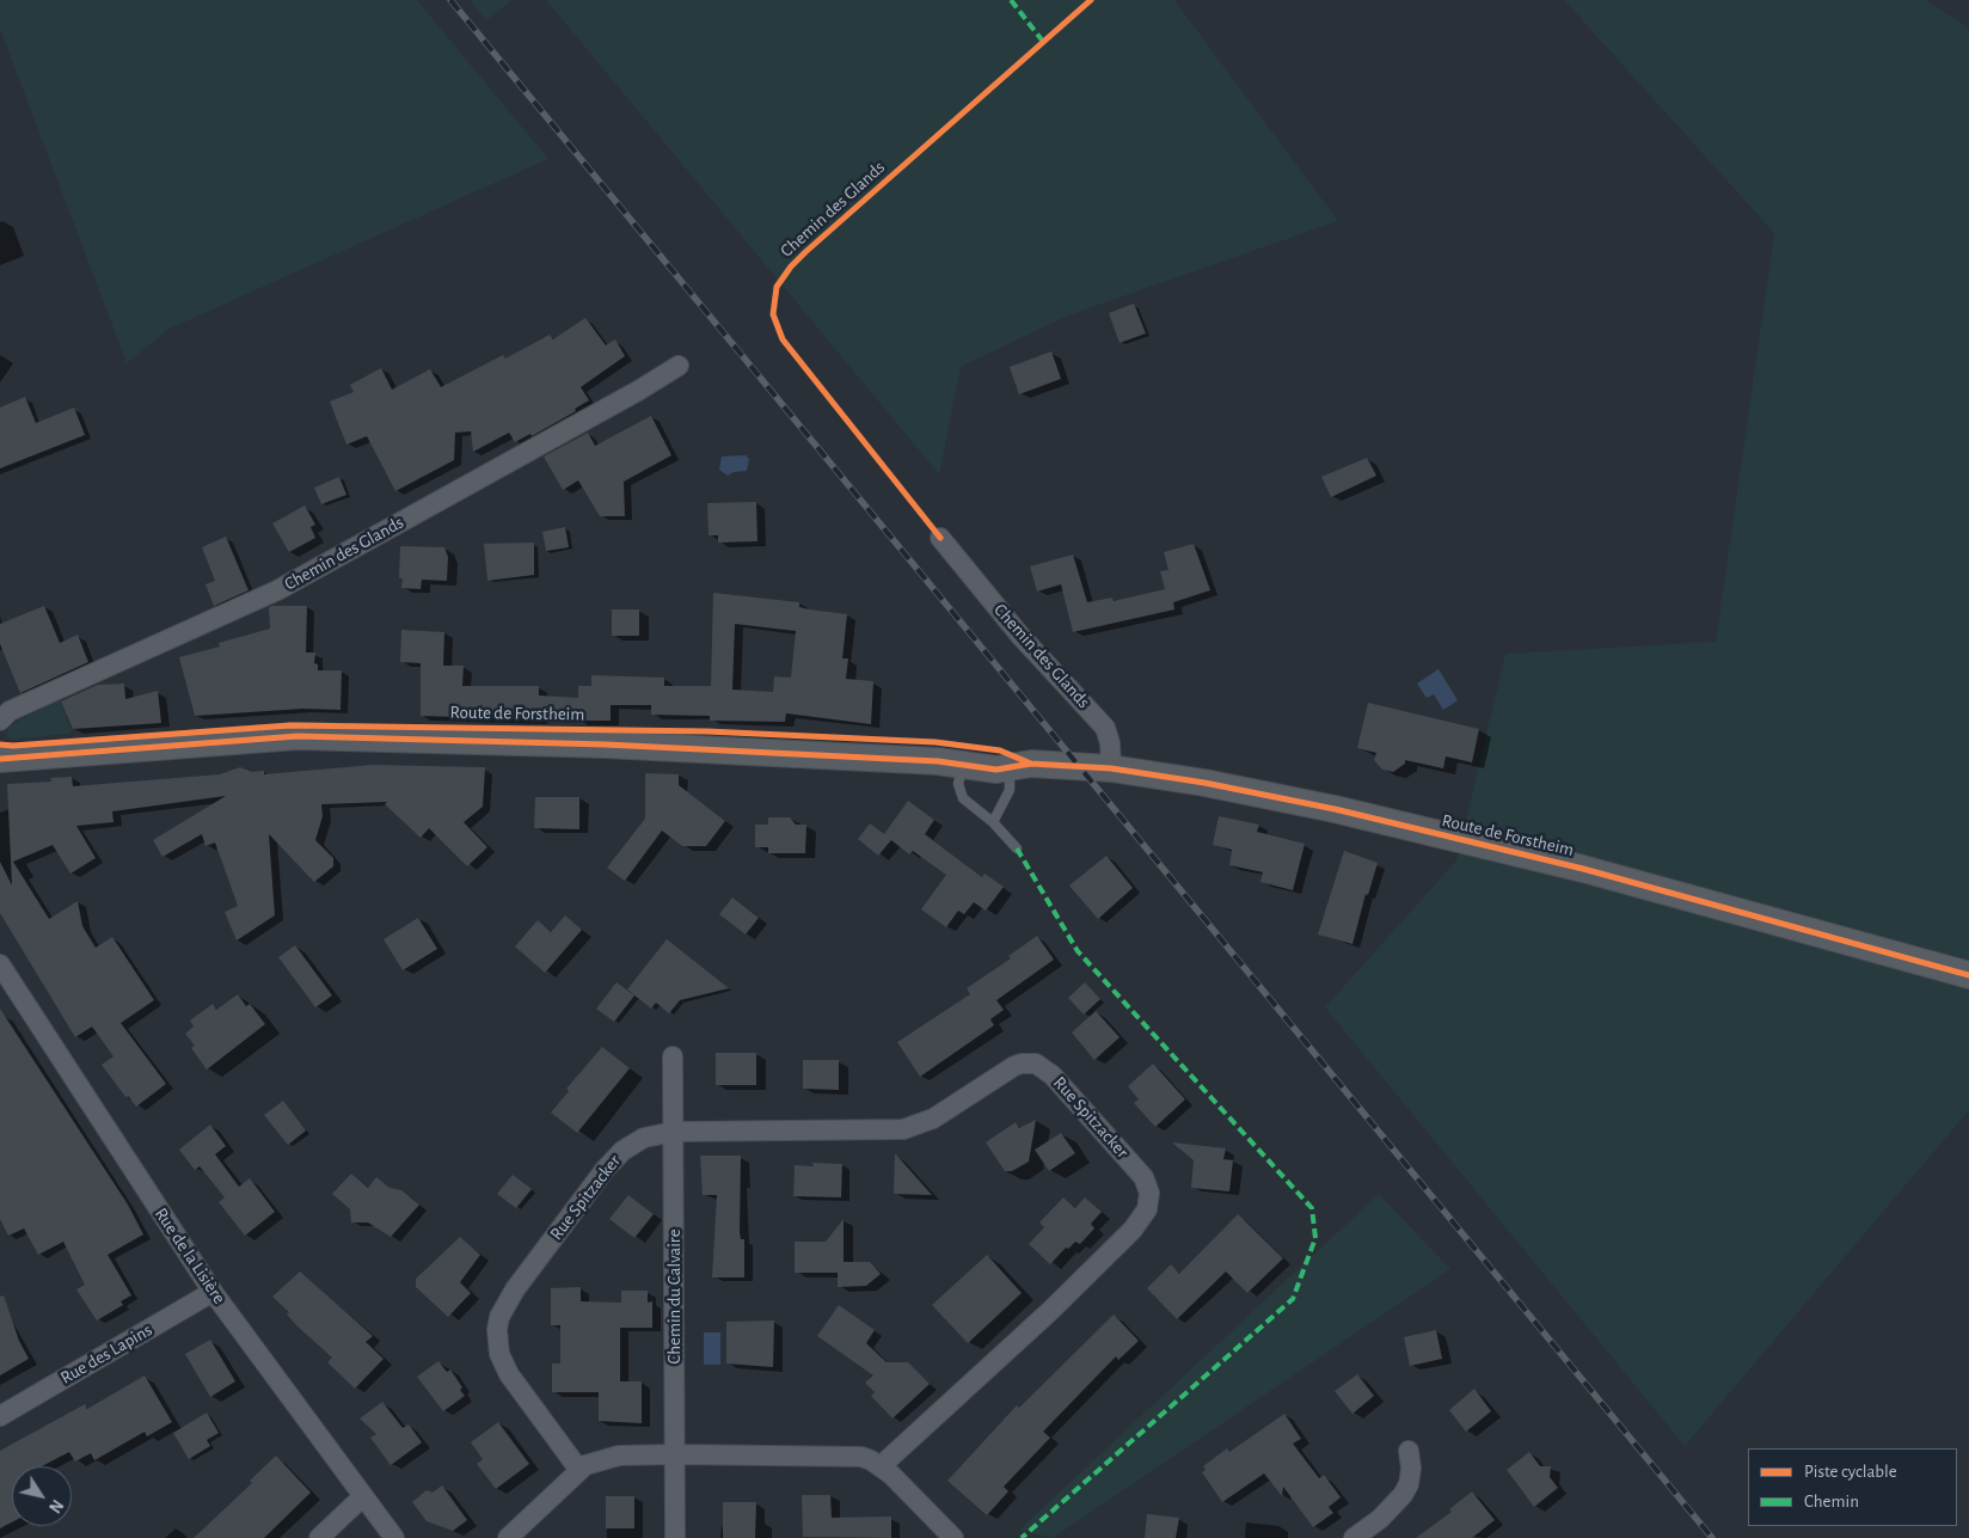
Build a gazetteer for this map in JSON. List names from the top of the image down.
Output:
{
  "streets": {
    "street": [
      "Chemin des Glands",
      "Route de Forstheim",
      "Rue Spitzacker",
      "Rue de la Lisière",
      "Chemin du Calvaire",
      "Rue des Lapins"
    ]
  },
  "crossings": [
    ["Chemin des Glands", "Route de Forstheim"],
    ["Rue Spitzacker", "Chemin du Calvaire"],
    ["Rue de la Lisière", "Rue des Lapins"]
  ],
  "legend": ["Piste cyclable", "Chemin"],
  "north": "bottom right"
}
